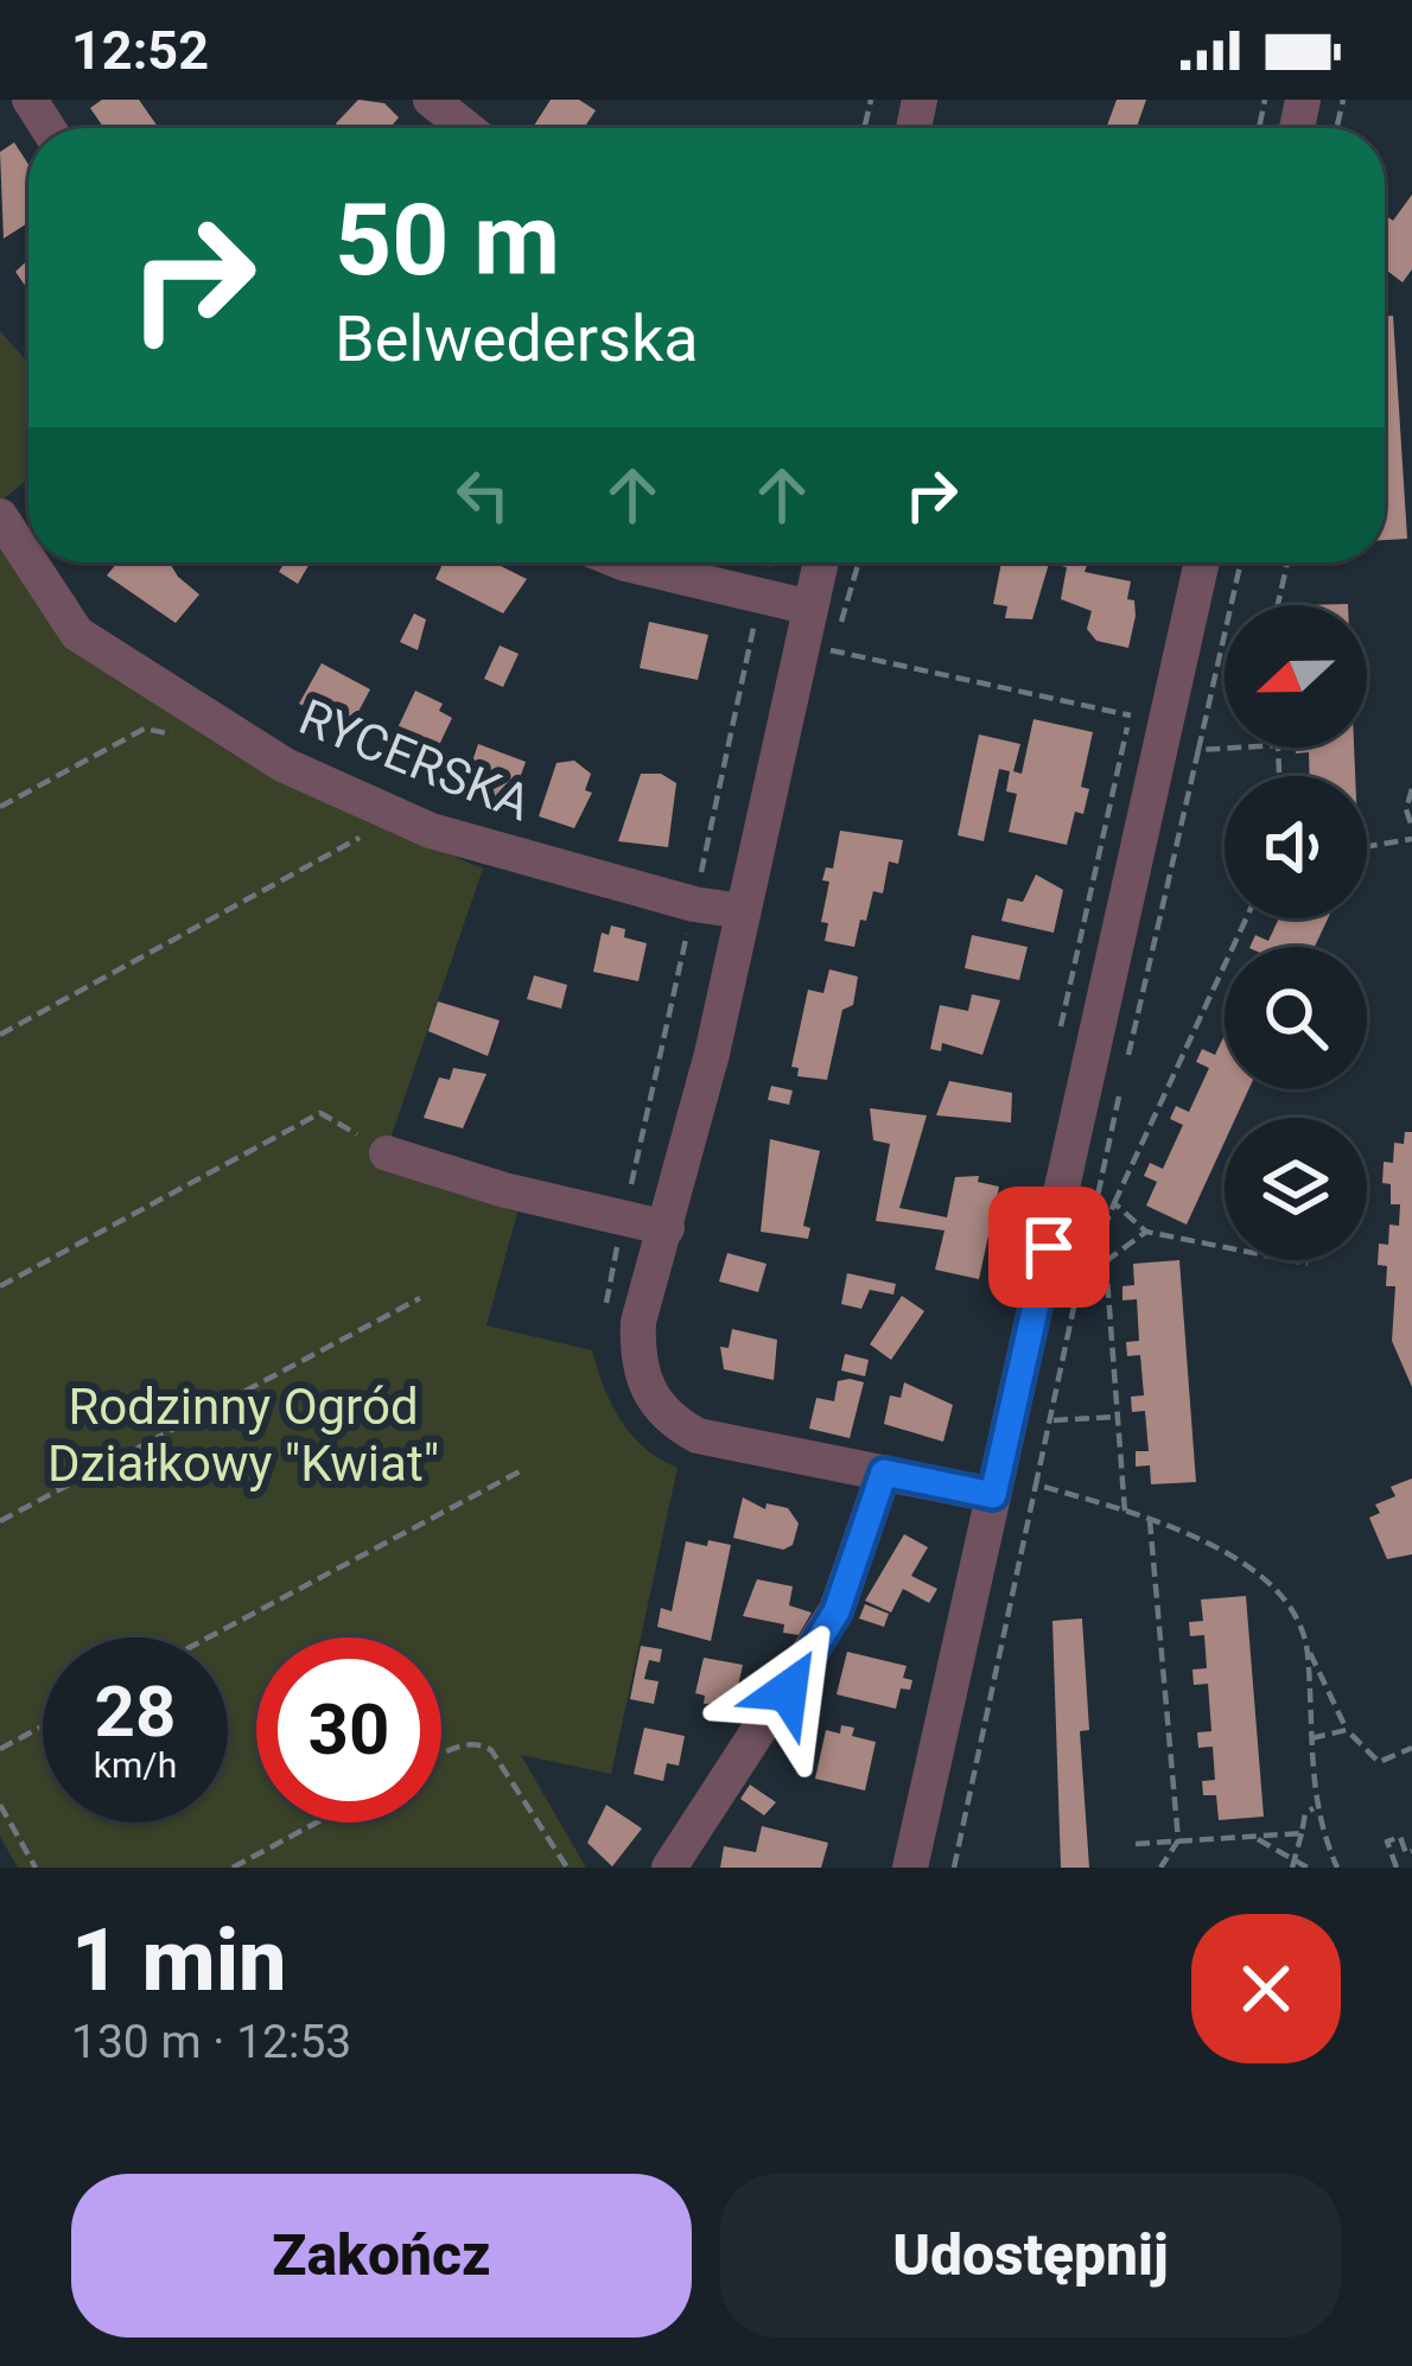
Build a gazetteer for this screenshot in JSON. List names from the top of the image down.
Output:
{
  "streets": {
    "street": ["RYCERSKA"]
  },
  "parks": ["Rodzinny Ogród Działkowy \"Kwiat\""],
  "north": "left",
  "page": {
    "status": "12:52",
    "turn": ["50 m", "Belwederska"],
    "speed": "28 km/h",
    "limit": "30",
    "heading": ["1 min", "130 m · 12:53"],
    "buttons": ["Zakończ", "Udostępnij"]
  }
}
